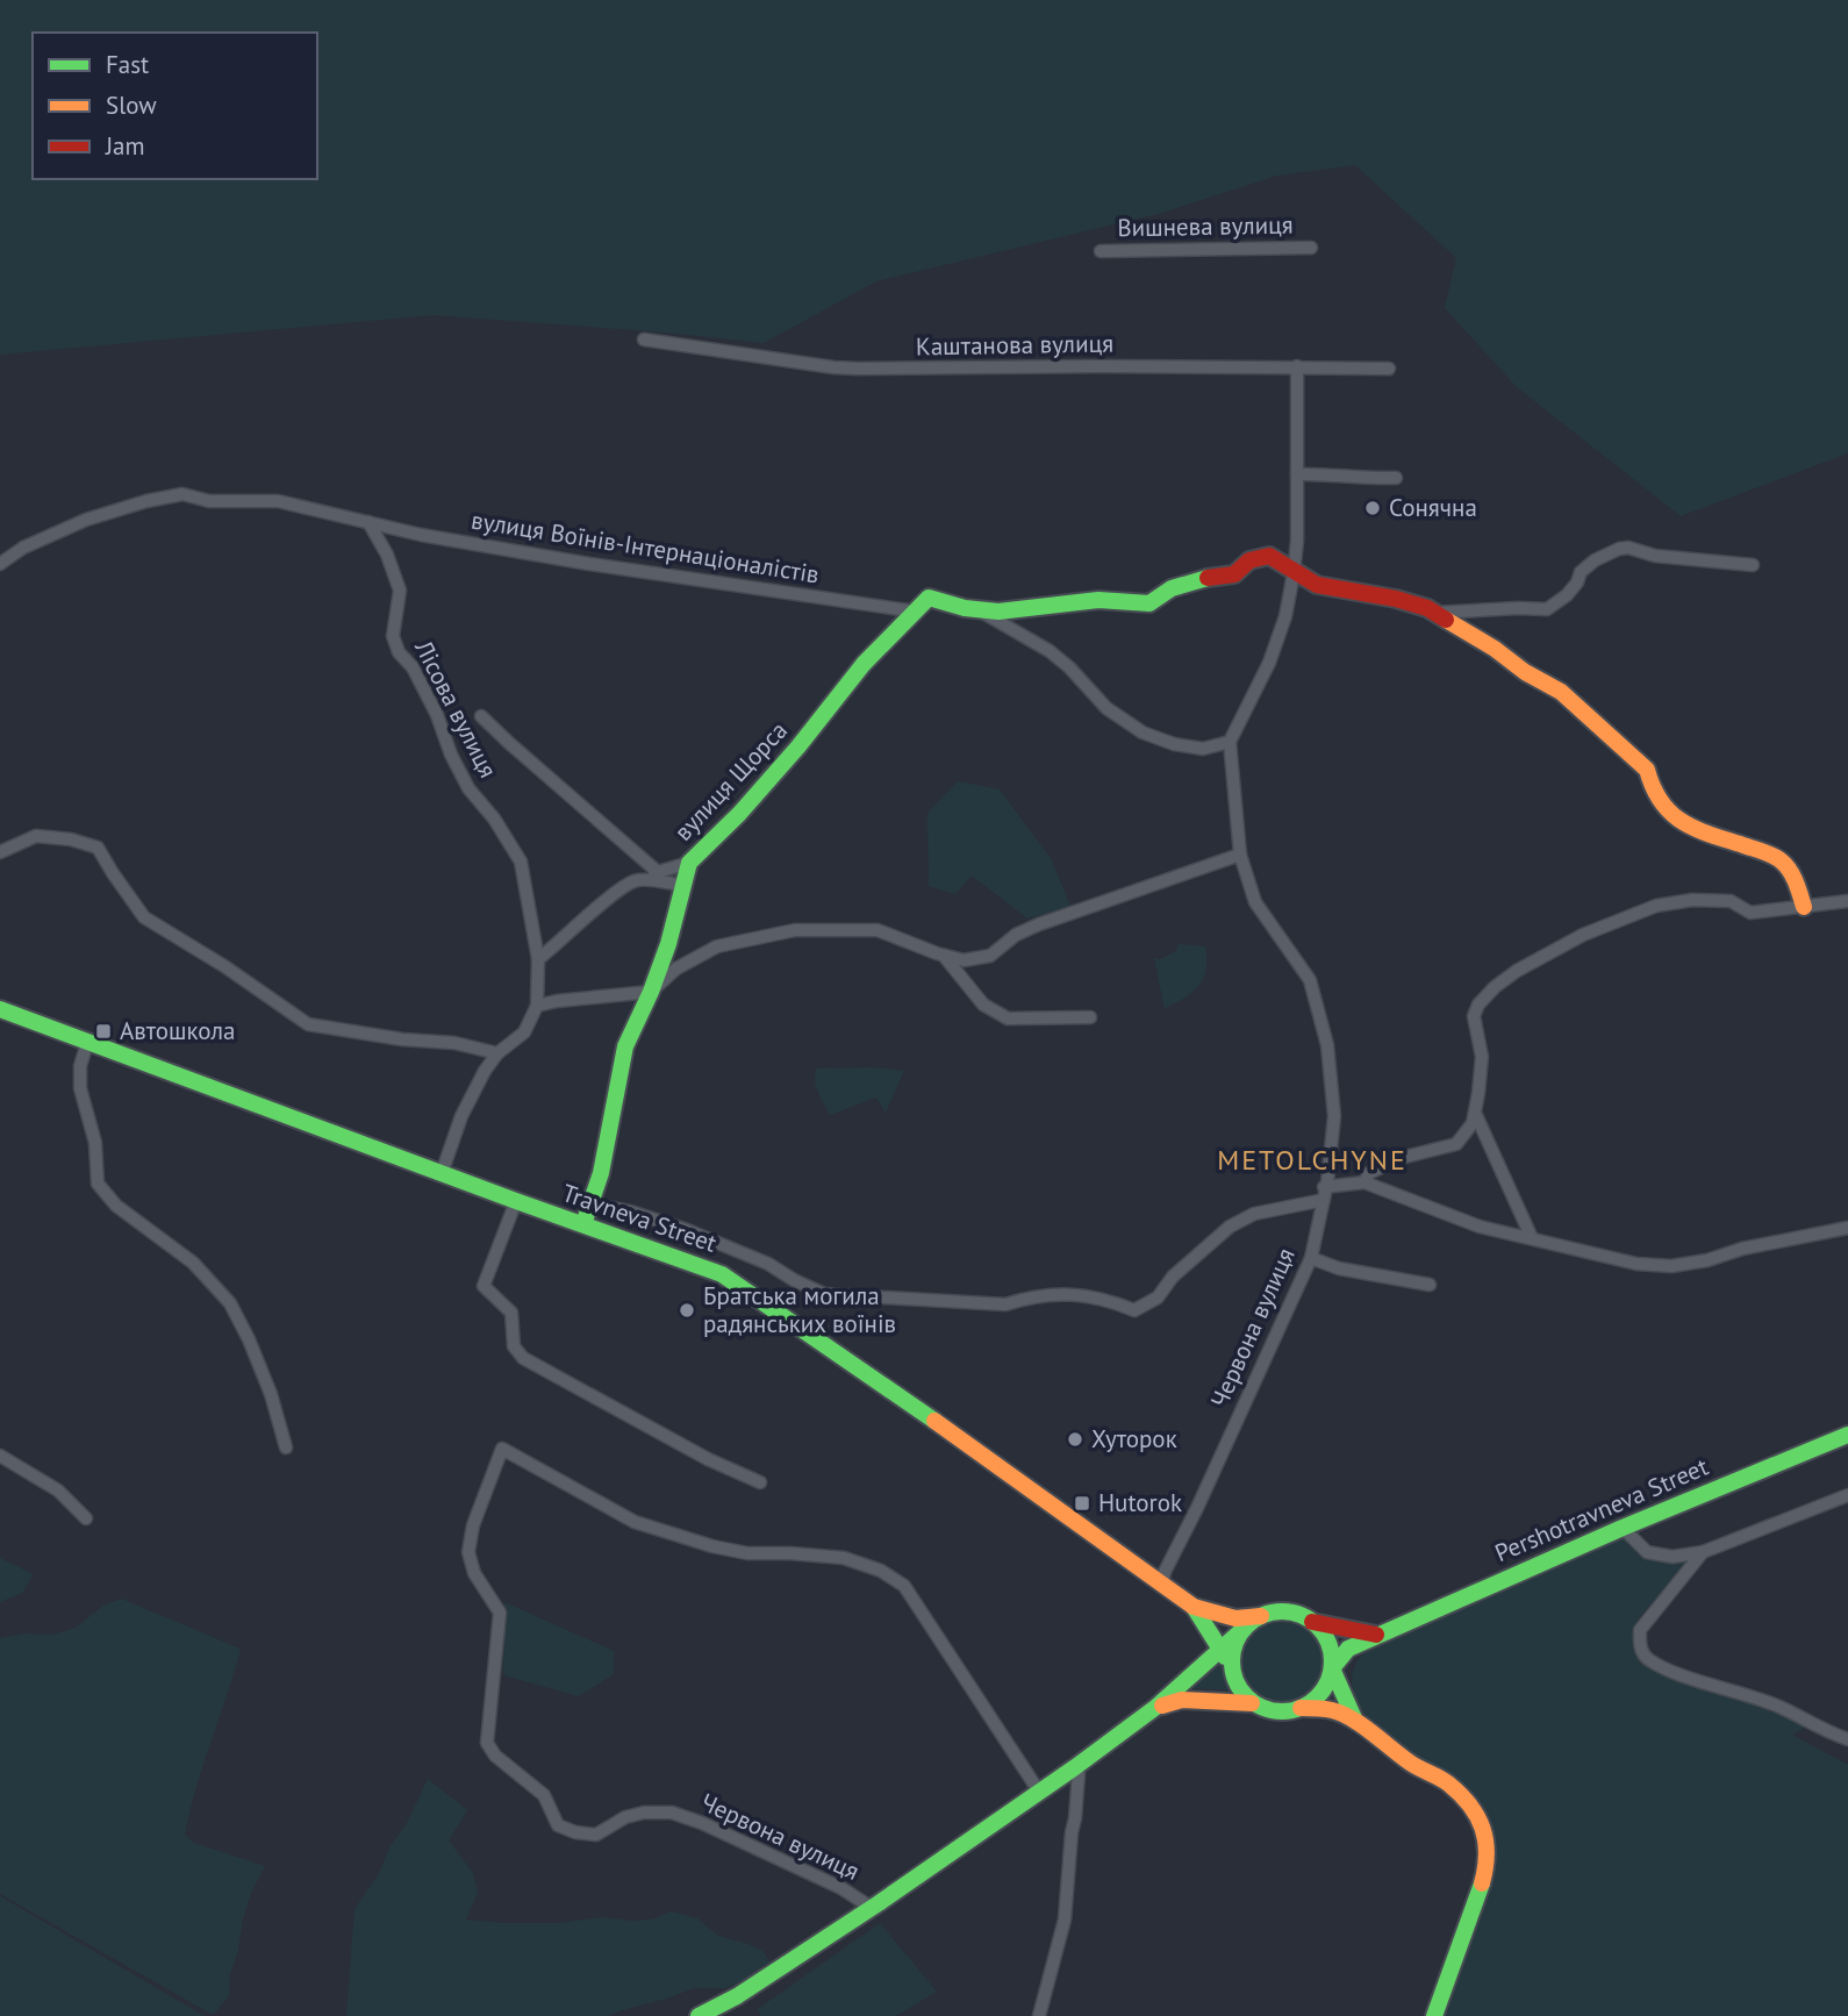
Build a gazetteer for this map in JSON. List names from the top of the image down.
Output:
{
  "streets": {
    "street": [
      "Вишнева вулиця",
      "Каштанова вулиця",
      "вулиця Воїнів-Інтернаціоналістів",
      "Лісова вулиця",
      "вулиця Щорса",
      "Travneva Street",
      "Червона вулиця",
      "Pershotravneva Street"
    ]
  },
  "crossings": [
    ["вулиця Воїнів-Інтернаціоналістів", "Лісова вулиця"],
    ["вулиця Воїнів-Інтернаціоналістів", "вулиця Щорса"],
    ["вулиця Щорса", "Travneva Street"],
    ["Travneva Street", "Червона вулиця"]
  ],
  "districts": ["METOLCHYNE"],
  "places": {
    "other": ["Сонячна", "Братська могила радянських воїнів", "Хуторок"],
    "transit": ["Автошкола", "Hutorok"]
  },
  "legend": ["Fast", "Slow", "Jam"]
}
